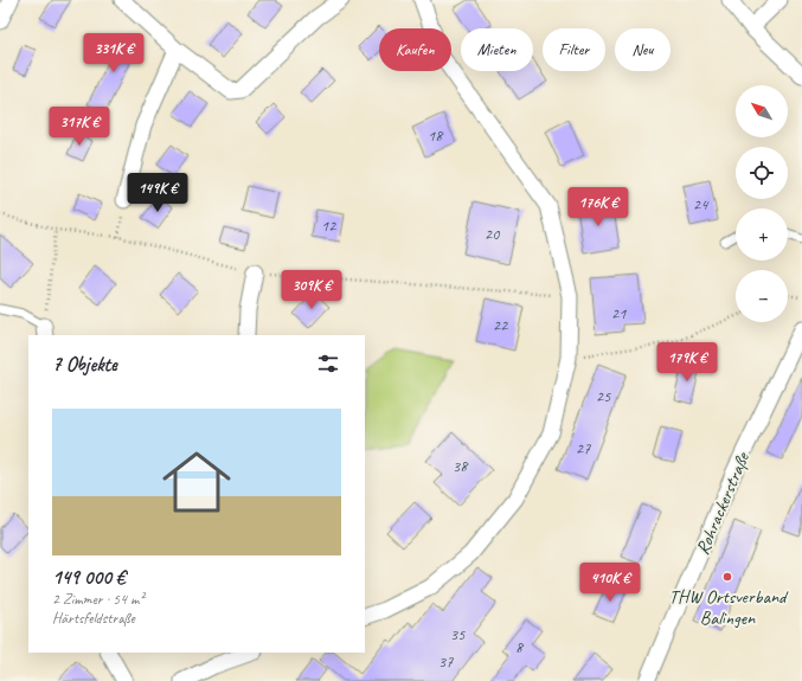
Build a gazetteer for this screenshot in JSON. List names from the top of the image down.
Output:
{
  "streets": {
    "street": ["Rohrackerstraße"]
  },
  "places": ["THW Ortsverband Balingen"],
  "house_numbers": [
    "18",
    "24",
    "12",
    "20",
    "21",
    "22",
    "25",
    "27",
    "38",
    "35",
    "8",
    "37"
  ],
  "north": "top left",
  "page": {
    "chip": [
      "Kaufen",
      "Mieten",
      "Filter",
      "Neu"
    ],
    "price": [
      "331K €",
      "317K €",
      "149K €",
      "176K €",
      "309K €",
      "179K €",
      "410K €"
    ],
    "map_buttons": ["+", "−"],
    "heading": "7 Objekte",
    "list": [
      {
        "name": "149 000 €",
        "note": "2 Zimmer · 54 m² · Härtsfeldstraße"
      }
    ]
  }
}
